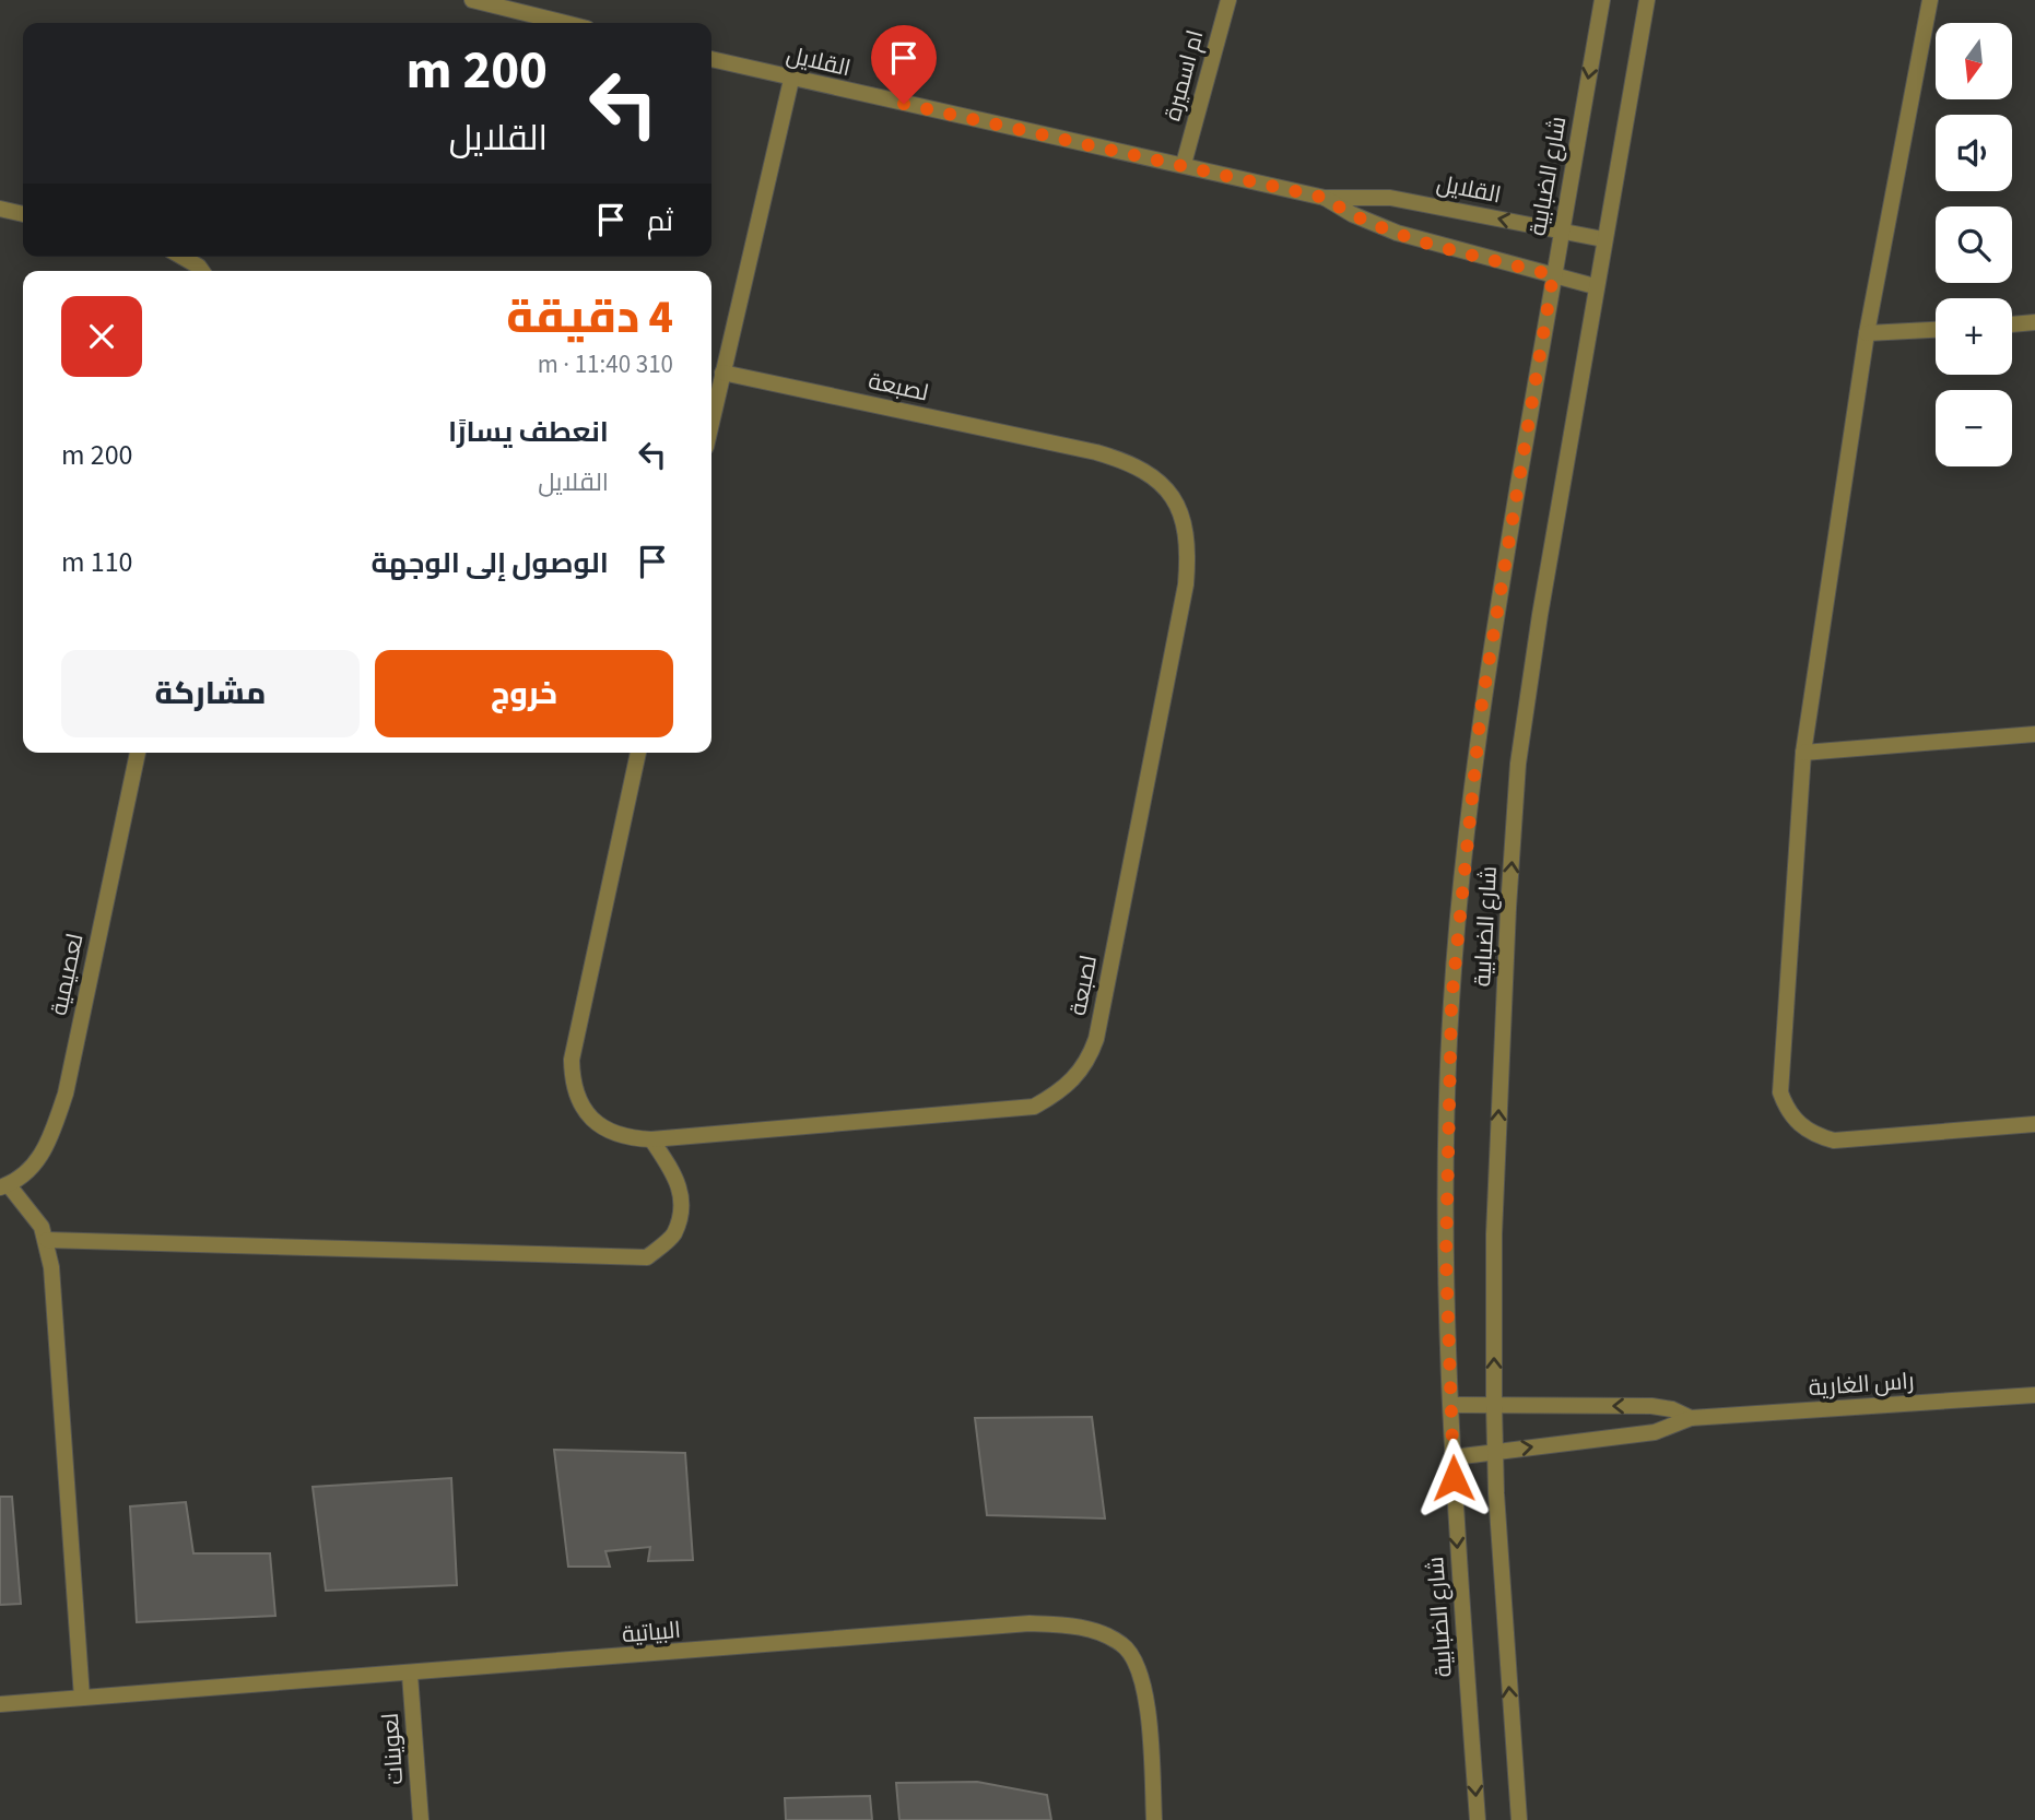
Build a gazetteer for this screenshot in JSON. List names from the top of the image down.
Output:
{
  "streets": {
    "street": [
      "القلايل",
      "ام اسميرة",
      "شارع الضبابية",
      "لصبعة",
      "لعصيمية",
      "راس الغارية",
      "البياتية",
      "لعوينات"
    ]
  },
  "crossings": [
    ["القلايل", "ام اسميرة"],
    ["القلايل", "شارع الضبابية"],
    ["شارع الضبابية", "راس الغارية"],
    ["البياتية", "لعوينات"]
  ],
  "north": "bottom",
  "page": {
    "map_buttons": ["+", "−"],
    "turn": ["200 m", "القلايل"],
    "then": "ثم",
    "heading": ["4 دقيقة", "310 m · 11:40"],
    "list": [
      {
        "name": "انعطف يسارًا",
        "note": "القلايل",
        "value": "200 m"
      },
      {
        "name": "الوصول إلى الوجهة",
        "value": "110 m"
      }
    ],
    "buttons": ["خروج", "مشاركة"]
  }
}
